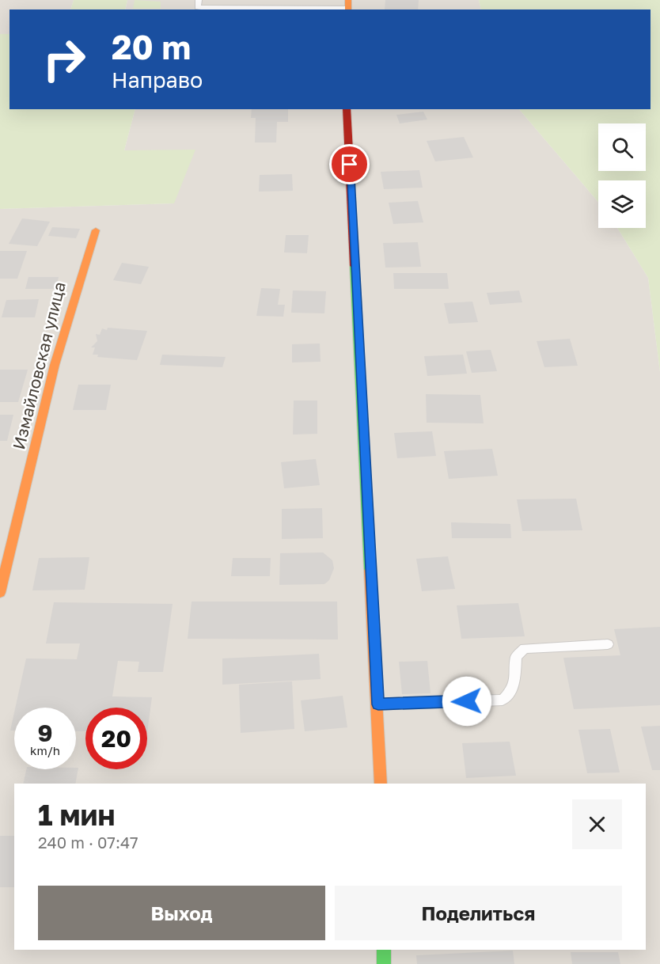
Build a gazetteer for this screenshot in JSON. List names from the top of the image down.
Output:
{
  "streets": {
    "street": ["Измайловская улица"]
  },
  "page": {
    "turn": ["20 m", "Направо"],
    "speed": "9 km/h",
    "limit": "20",
    "heading": ["1 мин", "240 m · 07:47"],
    "buttons": ["Выход", "Поделиться"]
  }
}
